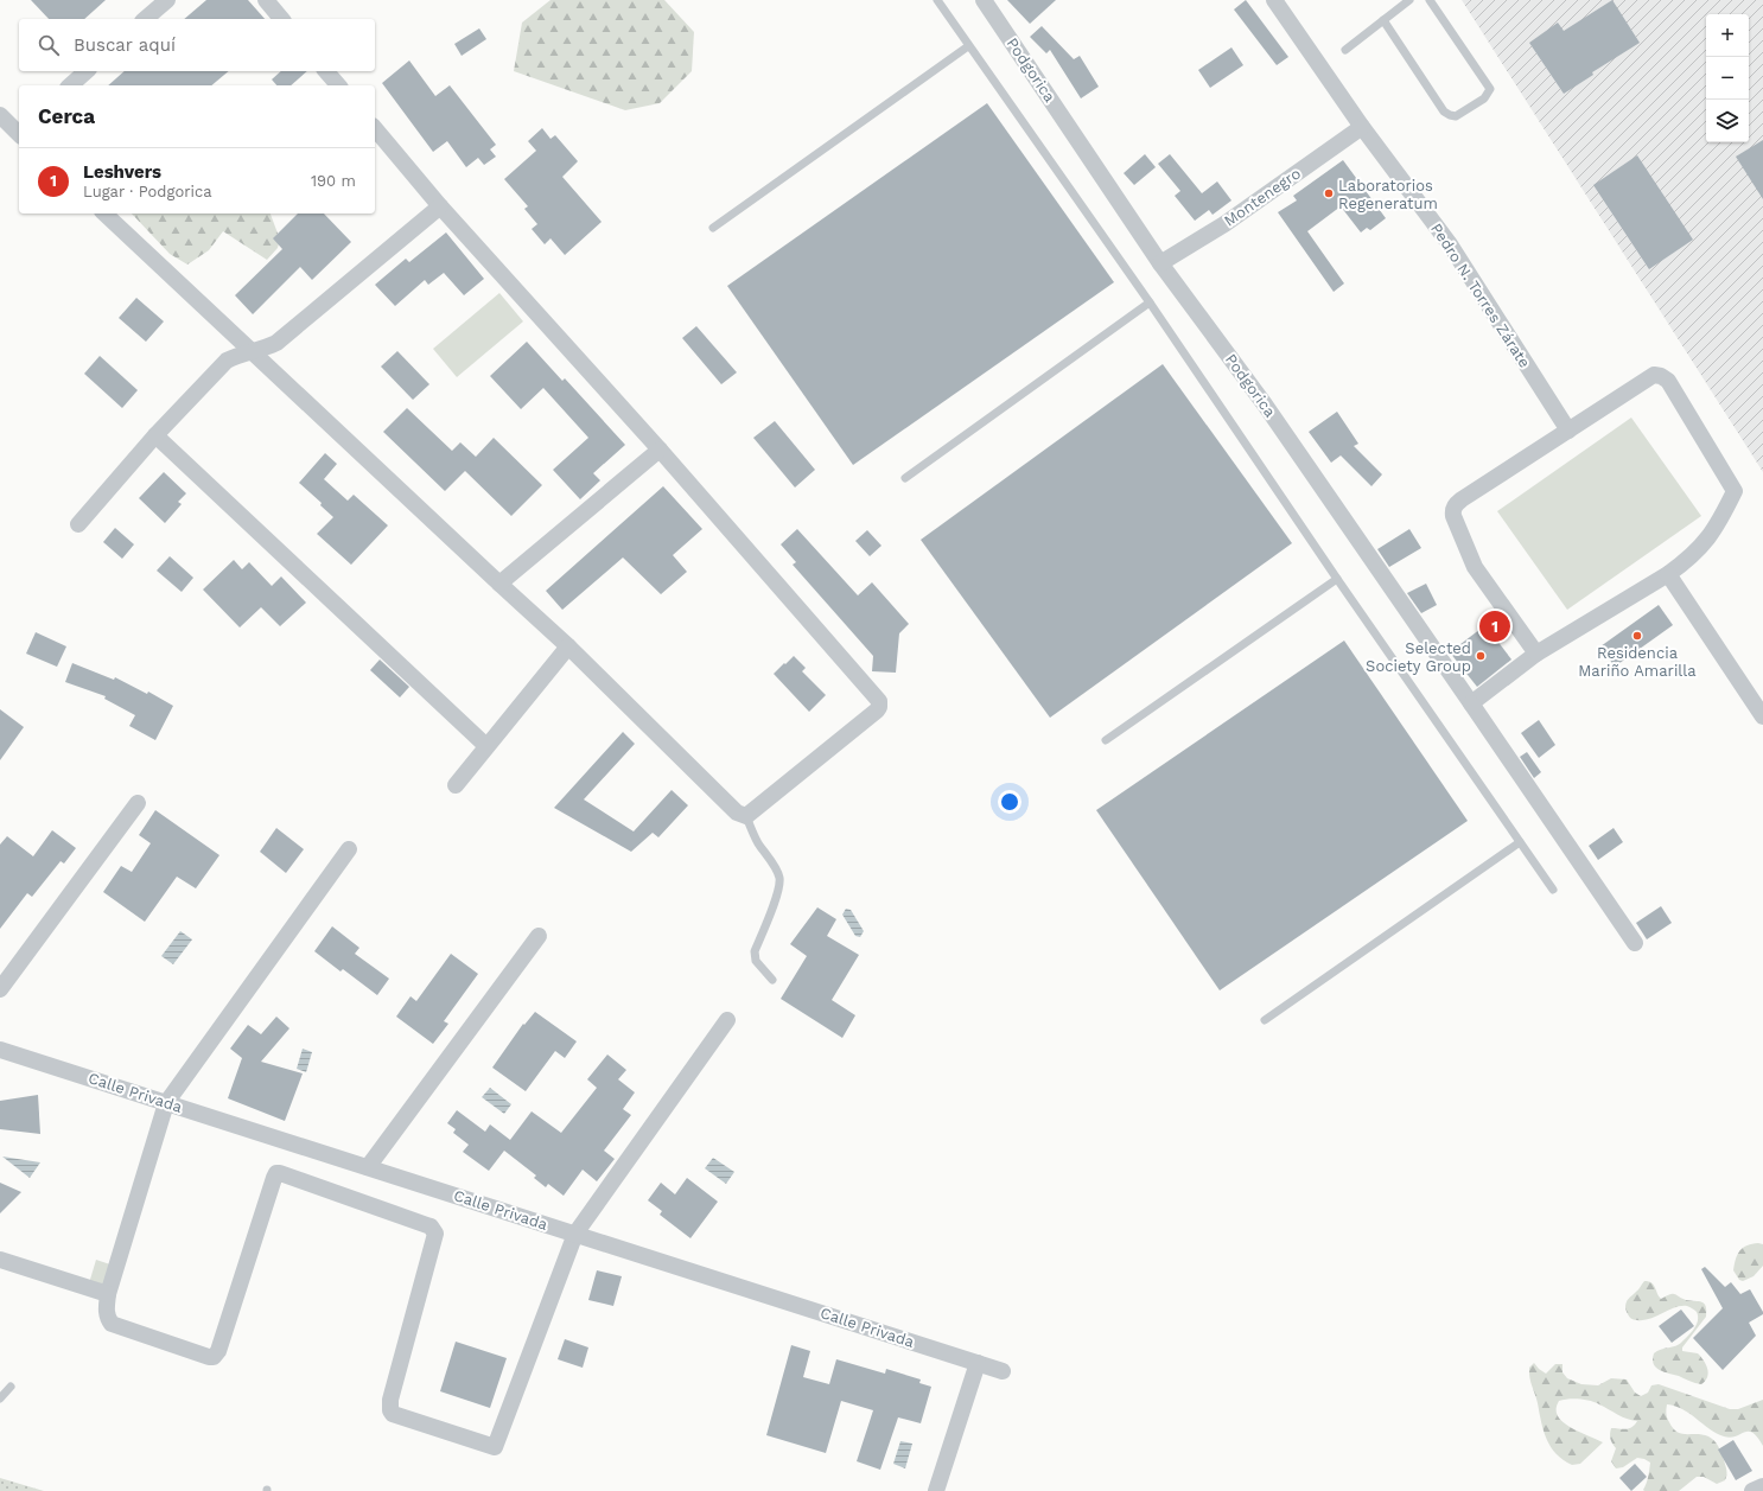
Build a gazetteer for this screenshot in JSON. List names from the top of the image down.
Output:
{
  "streets": {
    "street": [
      "Podgorica",
      "Montenegro",
      "Pedro N. Torres Zárate",
      "Calle Privada"
    ]
  },
  "crossings": [
    ["Podgorica", "Montenegro"],
    ["Montenegro", "Pedro N. Torres Zárate"]
  ],
  "places": ["Laboratorios Regeneratum", "Residencia Mariño Amarilla", "Selected Society Group"],
  "page": {
    "map_buttons": ["+", "−"],
    "search": "Buscar aquí",
    "heading": "Cerca",
    "list": [
      {
        "mark": "1",
        "name": "Leshvers",
        "note": "Lugar · Podgorica",
        "value": "190 m"
      }
    ],
    "pins": "1"
  }
}
